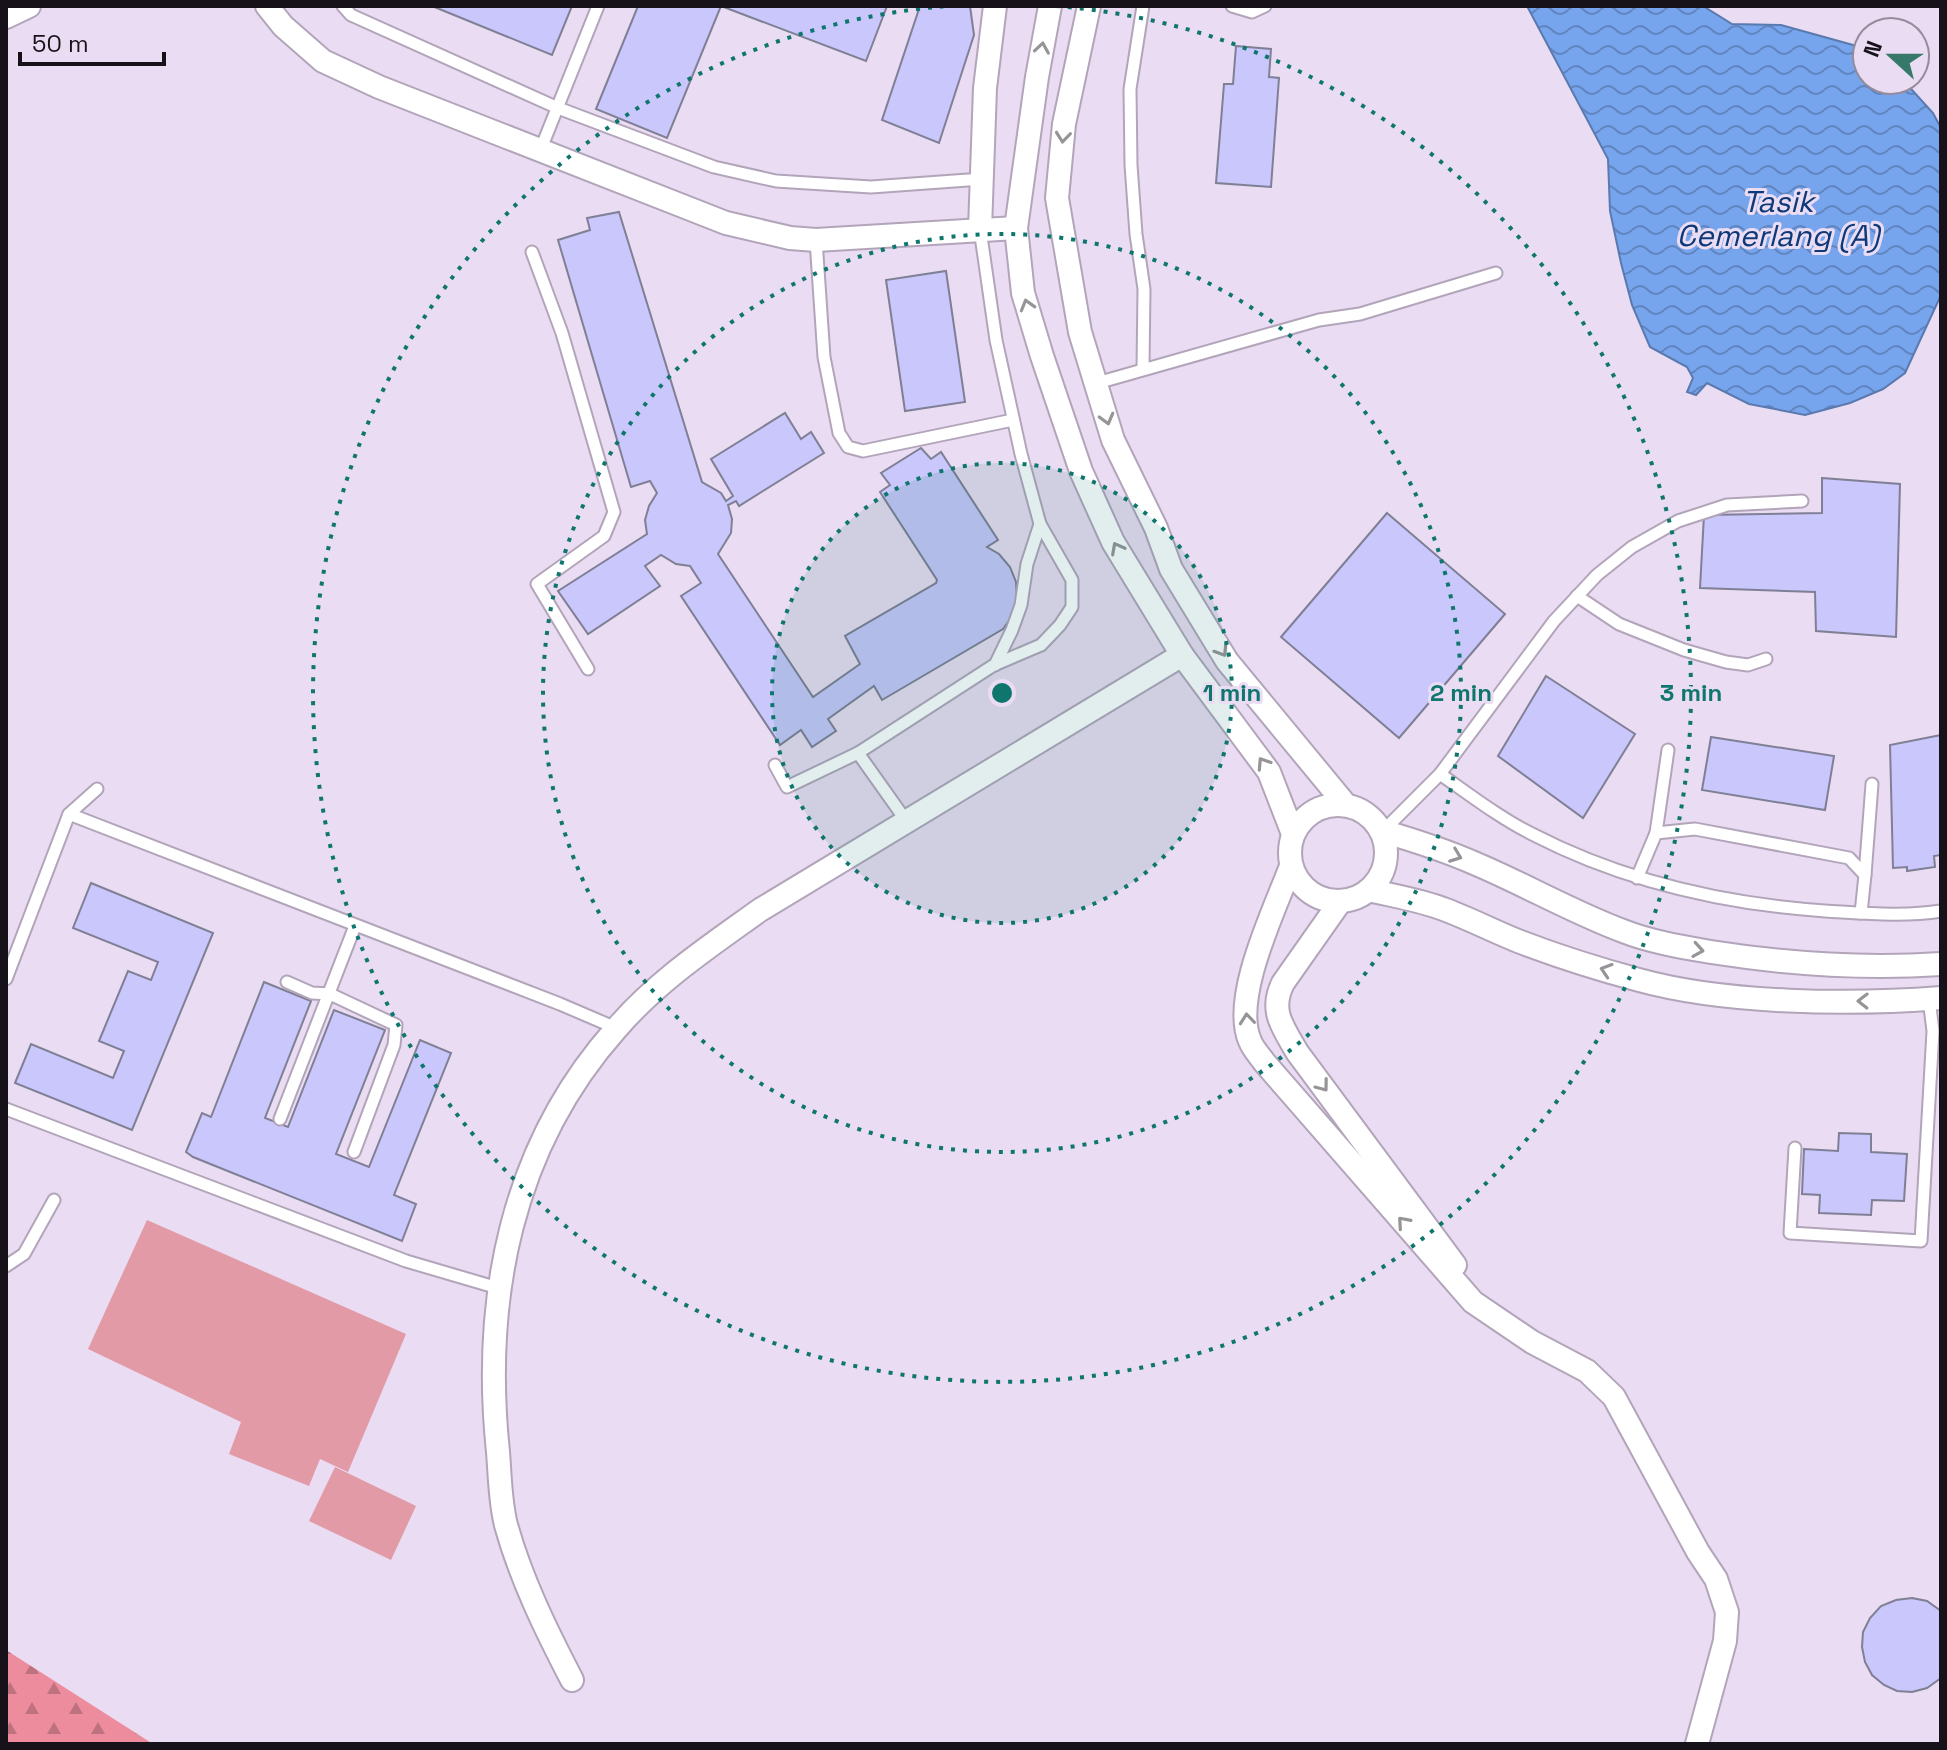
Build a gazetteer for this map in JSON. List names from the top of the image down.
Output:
{
  "water": ["Tasik Cemerlang (A)"],
  "scale_bar": "50 m",
  "north": "left",
  "rings": ["1 min", "2 min", "3 min"]
}
